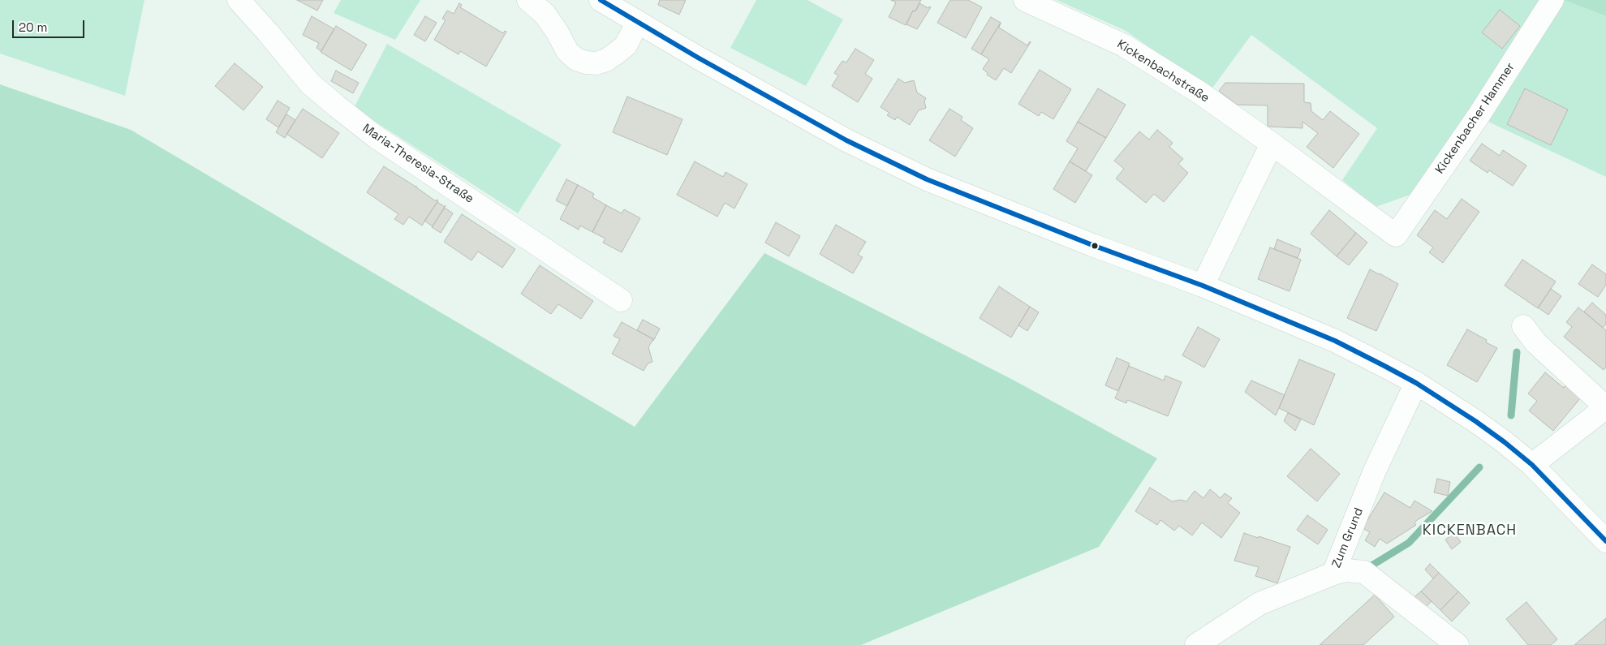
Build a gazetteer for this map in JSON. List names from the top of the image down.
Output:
{
  "streets": {
    "street": [
      "Kickenbachstraße",
      "Kickenbacher Hammer",
      "Maria-Theresia-Straße",
      "Zum Grund"
    ]
  },
  "crossings": [
    ["Kickenbachstraße", "Kickenbacher Hammer"]
  ],
  "districts": ["KICKENBACH"],
  "scale_bar": "20 m"
}
